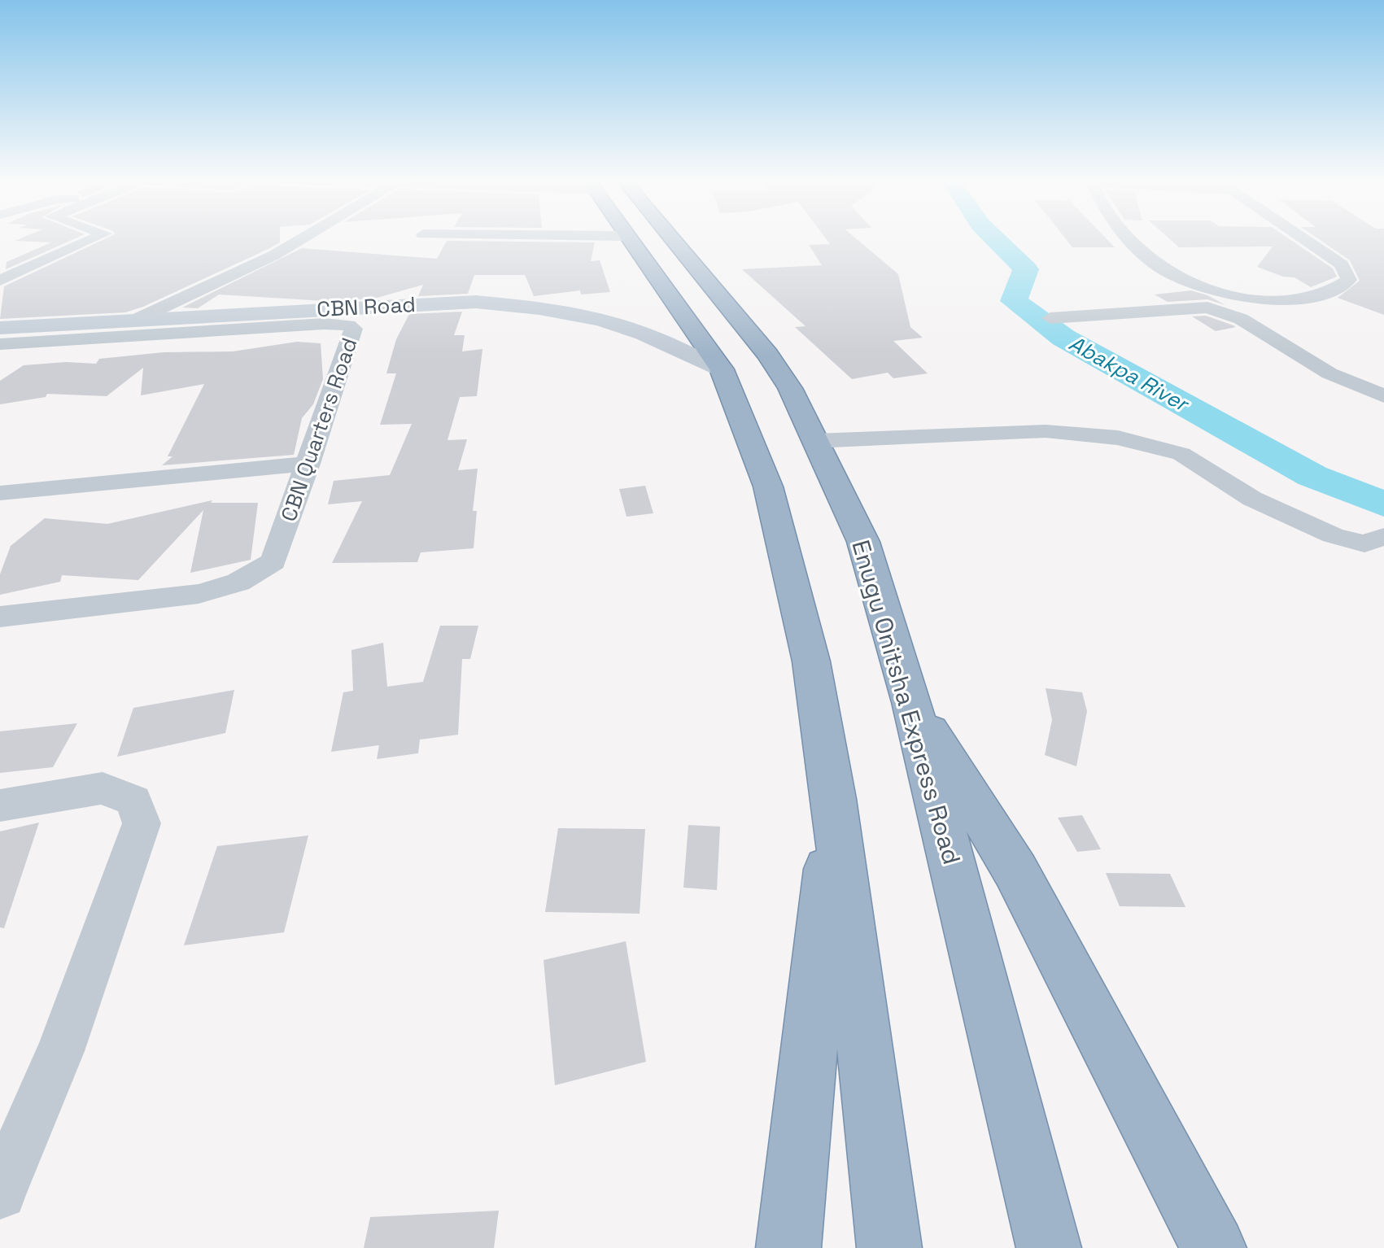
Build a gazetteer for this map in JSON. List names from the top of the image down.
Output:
{
  "streets": {
    "highway": ["Enugu Onitsha Express Road"],
    "main road": ["CBN Road"],
    "street": ["CBN Quarters Road"]
  },
  "water": ["Abakpa River"]
}
